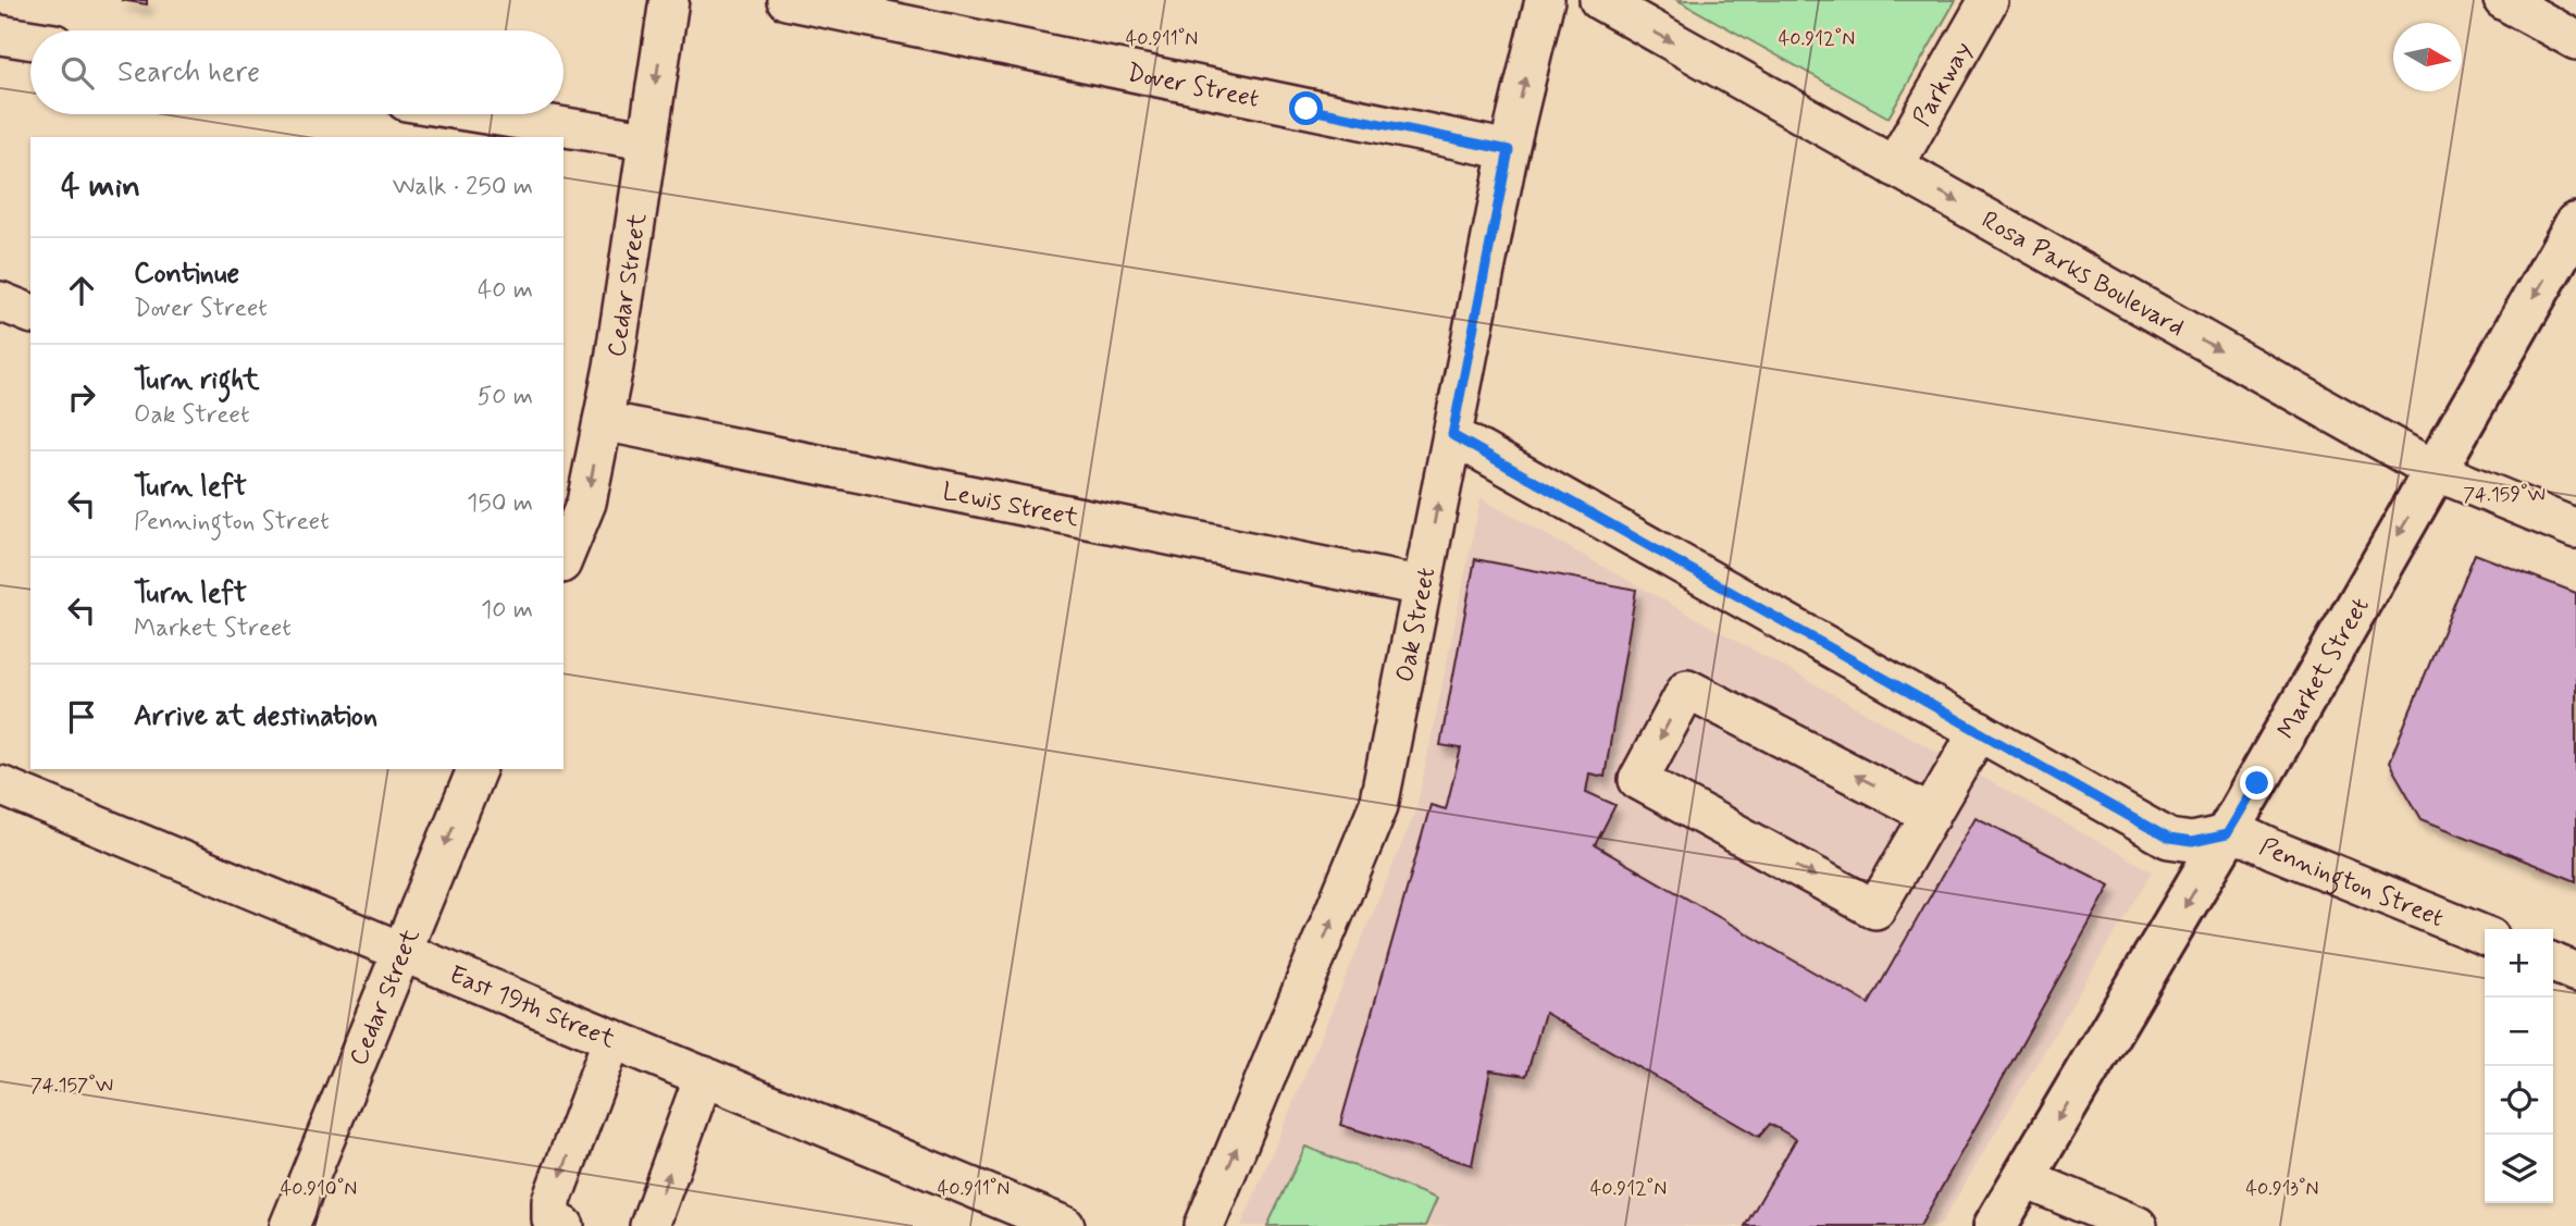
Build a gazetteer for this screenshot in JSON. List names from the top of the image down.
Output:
{
  "streets": {
    "main road": ["Market Street"],
    "street": [
      "Parkway",
      "Dover Street",
      "Rosa Parks Boulevard",
      "Cedar Street",
      "Lewis Street",
      "Oak Street",
      "Pennington Street",
      "East 19th Street"
    ]
  },
  "crossings": [
    ["Parkway", "Rosa Parks Boulevard"],
    ["Dover Street", "Oak Street"],
    ["Rosa Parks Boulevard", "Market Street"],
    ["Cedar Street", "Lewis Street"],
    ["Cedar Street", "East 19th Street"],
    ["Lewis Street", "Oak Street"],
    ["Oak Street", "Pennington Street"],
    ["Market Street", "Pennington Street"]
  ],
  "one_way": [
    "Rosa Parks Boulevard",
    "Cedar Street",
    "Oak Street",
    "Market Street"
  ],
  "north": "right",
  "page": {
    "search": "Search here",
    "heading": ["4 min", "Walk · 250 m"],
    "list": [
      ["Continue", "Dover Street", "40 m"],
      ["Turn right", "Oak Street", "50 m"],
      ["Turn left", "Pennington Street", "150 m"],
      ["Turn left", "Market Street", "10 m"],
      "Arrive at destination"
    ],
    "map_buttons": ["+", "−"]
  },
  "coordinates": [
    "40.911°N",
    "40.912°N",
    "74.159°W",
    "74.157°W",
    "40.910°N",
    "40.913°N"
  ]
}
